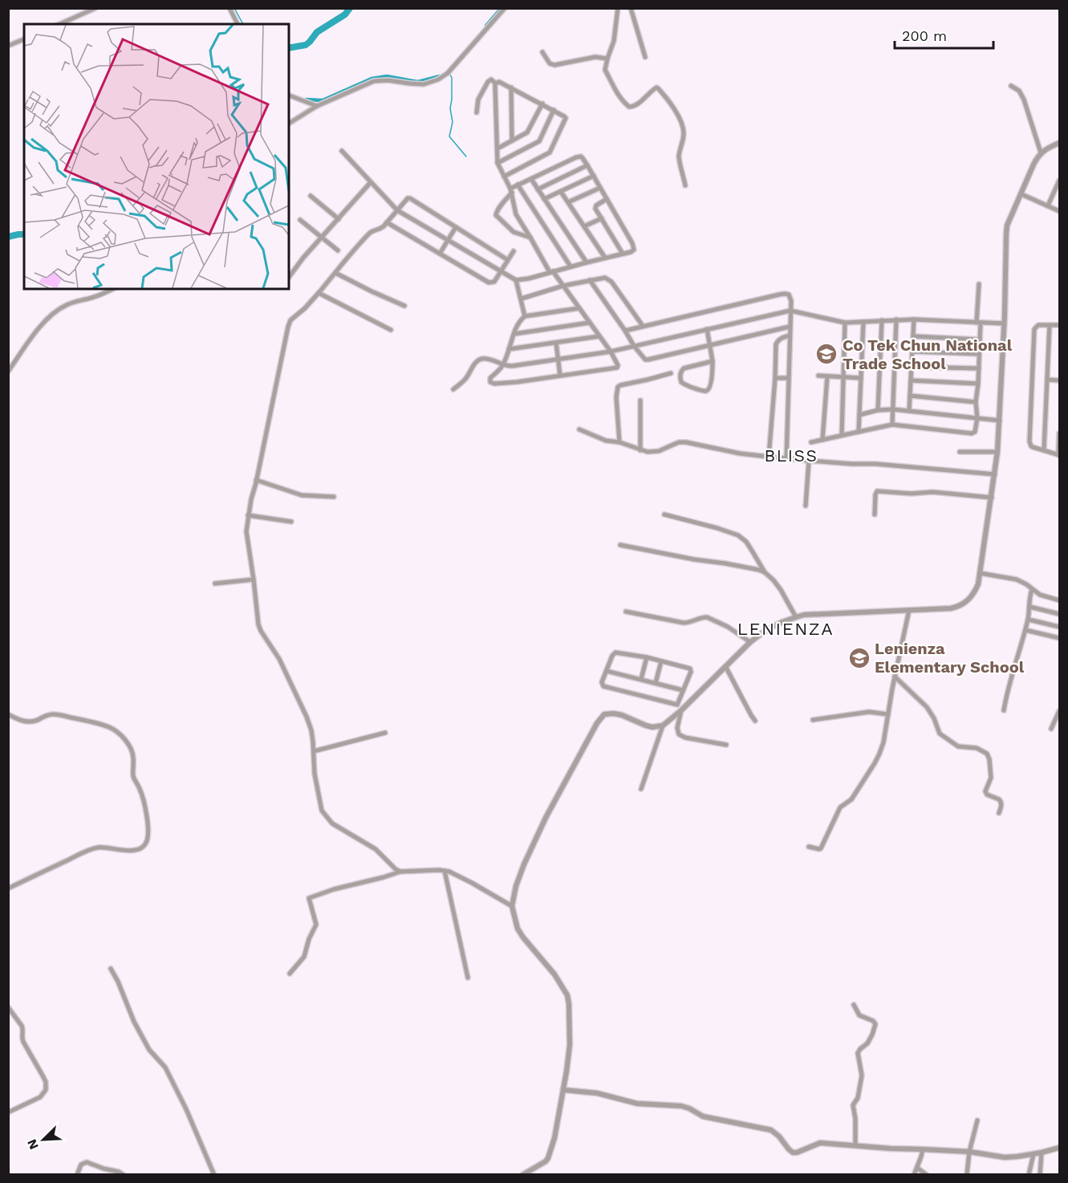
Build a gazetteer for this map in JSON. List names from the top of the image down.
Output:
{
  "districts": ["BLISS", "LENIENZA"],
  "places": {
    "school or university": ["Co Tek Chun National Trade School", "Lenienza Elementary School"]
  },
  "scale_bar": "200 m",
  "north": "bottom left"
}
